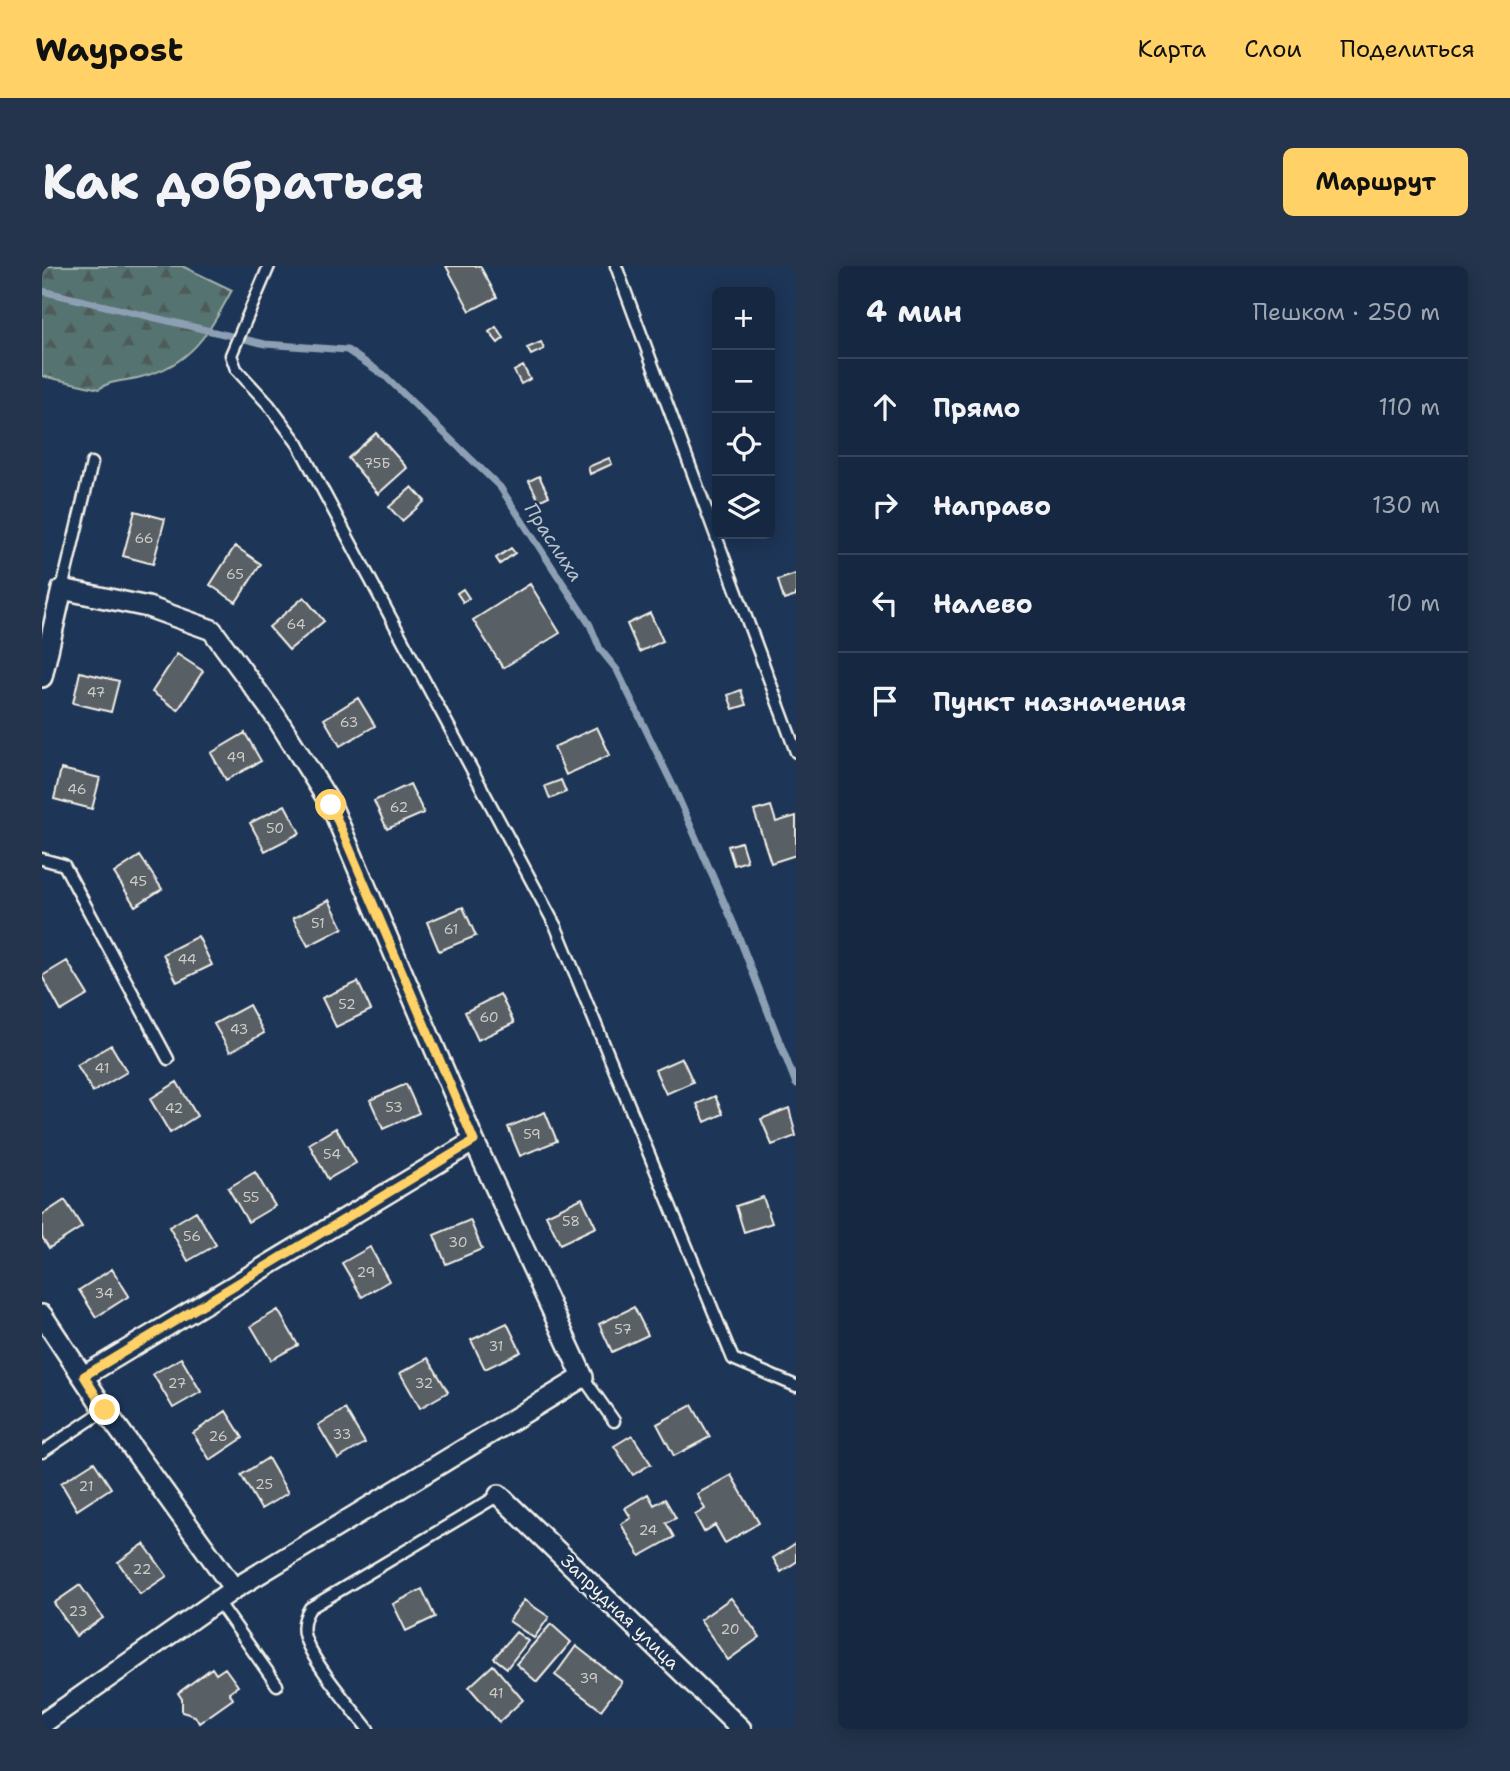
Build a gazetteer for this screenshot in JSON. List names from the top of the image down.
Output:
{
  "streets": {
    "street": ["Запрудная улица"]
  },
  "water": ["Праслиха"],
  "house_numbers": [
    "75Б",
    "66",
    "65",
    "64",
    "47",
    "63",
    "49",
    "46",
    "62",
    "50",
    "45",
    "51",
    "61",
    "44",
    "52",
    "60",
    "43",
    "41",
    "53",
    "42",
    "59",
    "54",
    "55",
    "58",
    "56",
    "30",
    "29",
    "34",
    "57",
    "31",
    "27",
    "32",
    "33",
    "26",
    "25",
    "21",
    "24",
    "22",
    "23",
    "20",
    "39",
    "41"
  ],
  "page": {
    "header": "Waypost",
    "nav": ["Карта", "Слои", "Поделиться"],
    "buttons": "Маршрут",
    "title": "Как добраться",
    "heading": ["4 мин", "Пешком · 250 m"],
    "map_buttons": ["+", "−"],
    "list": [
      ["Прямо", "110 m"],
      ["Направо", "130 m"],
      ["Налево", "10 m"],
      "Пункт назначения"
    ]
  }
}
